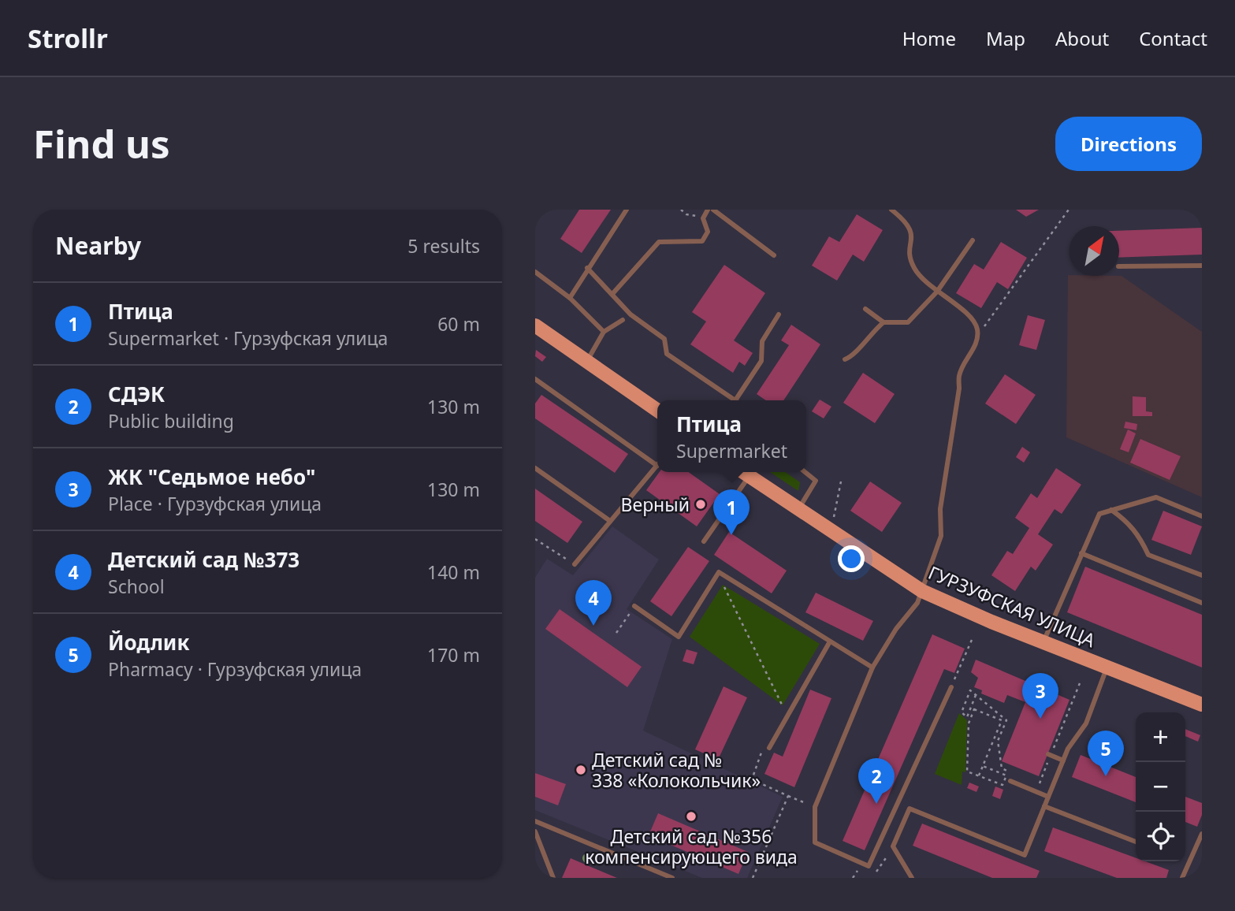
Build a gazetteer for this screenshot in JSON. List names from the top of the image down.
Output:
{
  "streets": {
    "main road": ["ГУРЗУФСКАЯ УЛИЦА"]
  },
  "places": ["Верный", "Детский сад № 338 «Колокольчик»", "Детский сад №356 компенсирующего вида"],
  "north": "top right",
  "page": {
    "header": "Strollr",
    "nav": [
      "Home",
      "Map",
      "About",
      "Contact"
    ],
    "buttons": "Directions",
    "title": "Find us",
    "heading": ["Nearby", "5 results"],
    "list": [
      {
        "mark": "1",
        "name": "Птица",
        "note": "Supermarket · Гурзуфская улица",
        "value": "60 m"
      },
      {
        "mark": "2",
        "name": "СДЭК",
        "note": "Public building",
        "value": "130 m"
      },
      {
        "mark": "3",
        "name": "ЖК \"Седьмое небо\"",
        "note": "Place · Гурзуфская улица",
        "value": "130 m"
      },
      {
        "mark": "4",
        "name": "Детский сад №373",
        "note": "School",
        "value": "140 m"
      },
      {
        "mark": "5",
        "name": "Йодлик",
        "note": "Pharmacy · Гурзуфская улица",
        "value": "170 m"
      }
    ],
    "popup": ["Птица", "Supermarket"],
    "pins": [
      "1",
      "4",
      "3",
      "5",
      "2"
    ],
    "map_buttons": ["+", "−"]
  }
}
